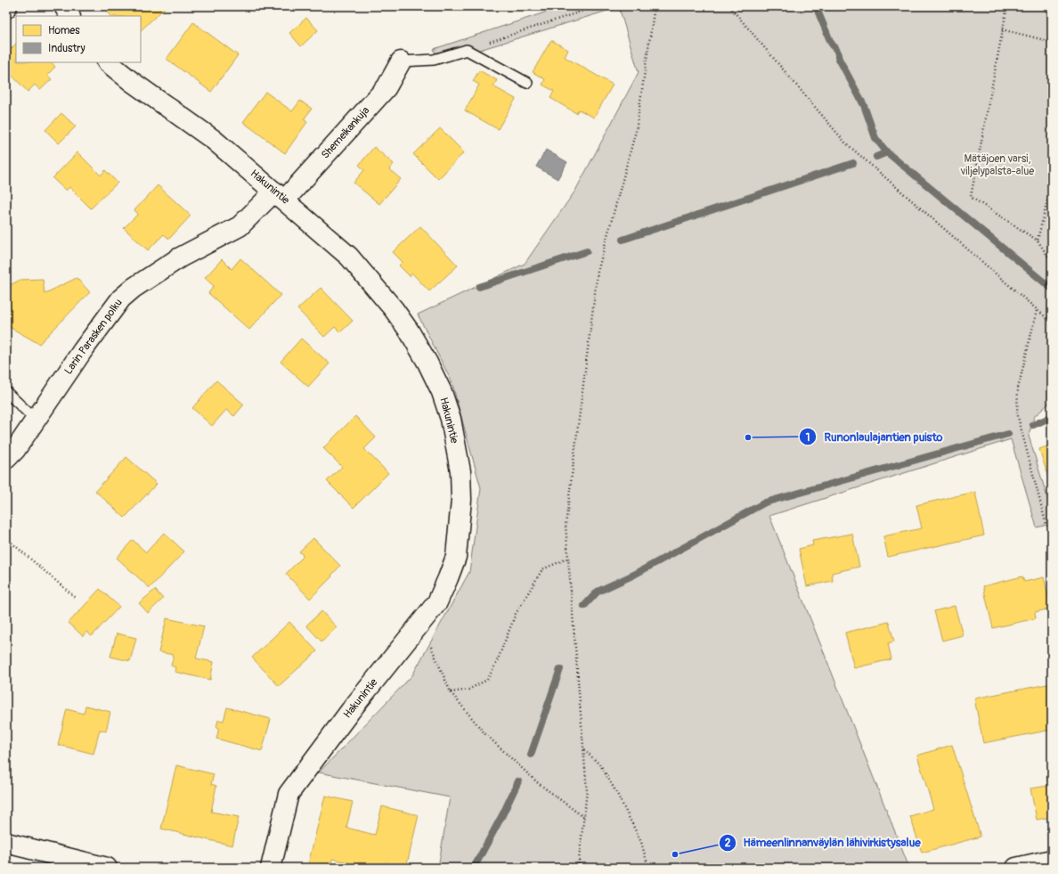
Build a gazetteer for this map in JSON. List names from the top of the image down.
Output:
{
  "streets": {
    "street": ["Shemeikankuja", "Hakunintie", "Larin Parasken polku"]
  },
  "crossings": [
    ["Shemeikankuja", "Hakunintie"],
    ["Shemeikankuja", "Larin Parasken polku"],
    ["Hakunintie", "Larin Parasken polku"]
  ],
  "parks": ["Mätäjoen varsi, viljelypalsta-alue"],
  "places": ["Runonlaulajantien puisto", "Hämeenlinnanväylän lähivirkistysalue"],
  "legend": ["Homes", "Industry"]
}
